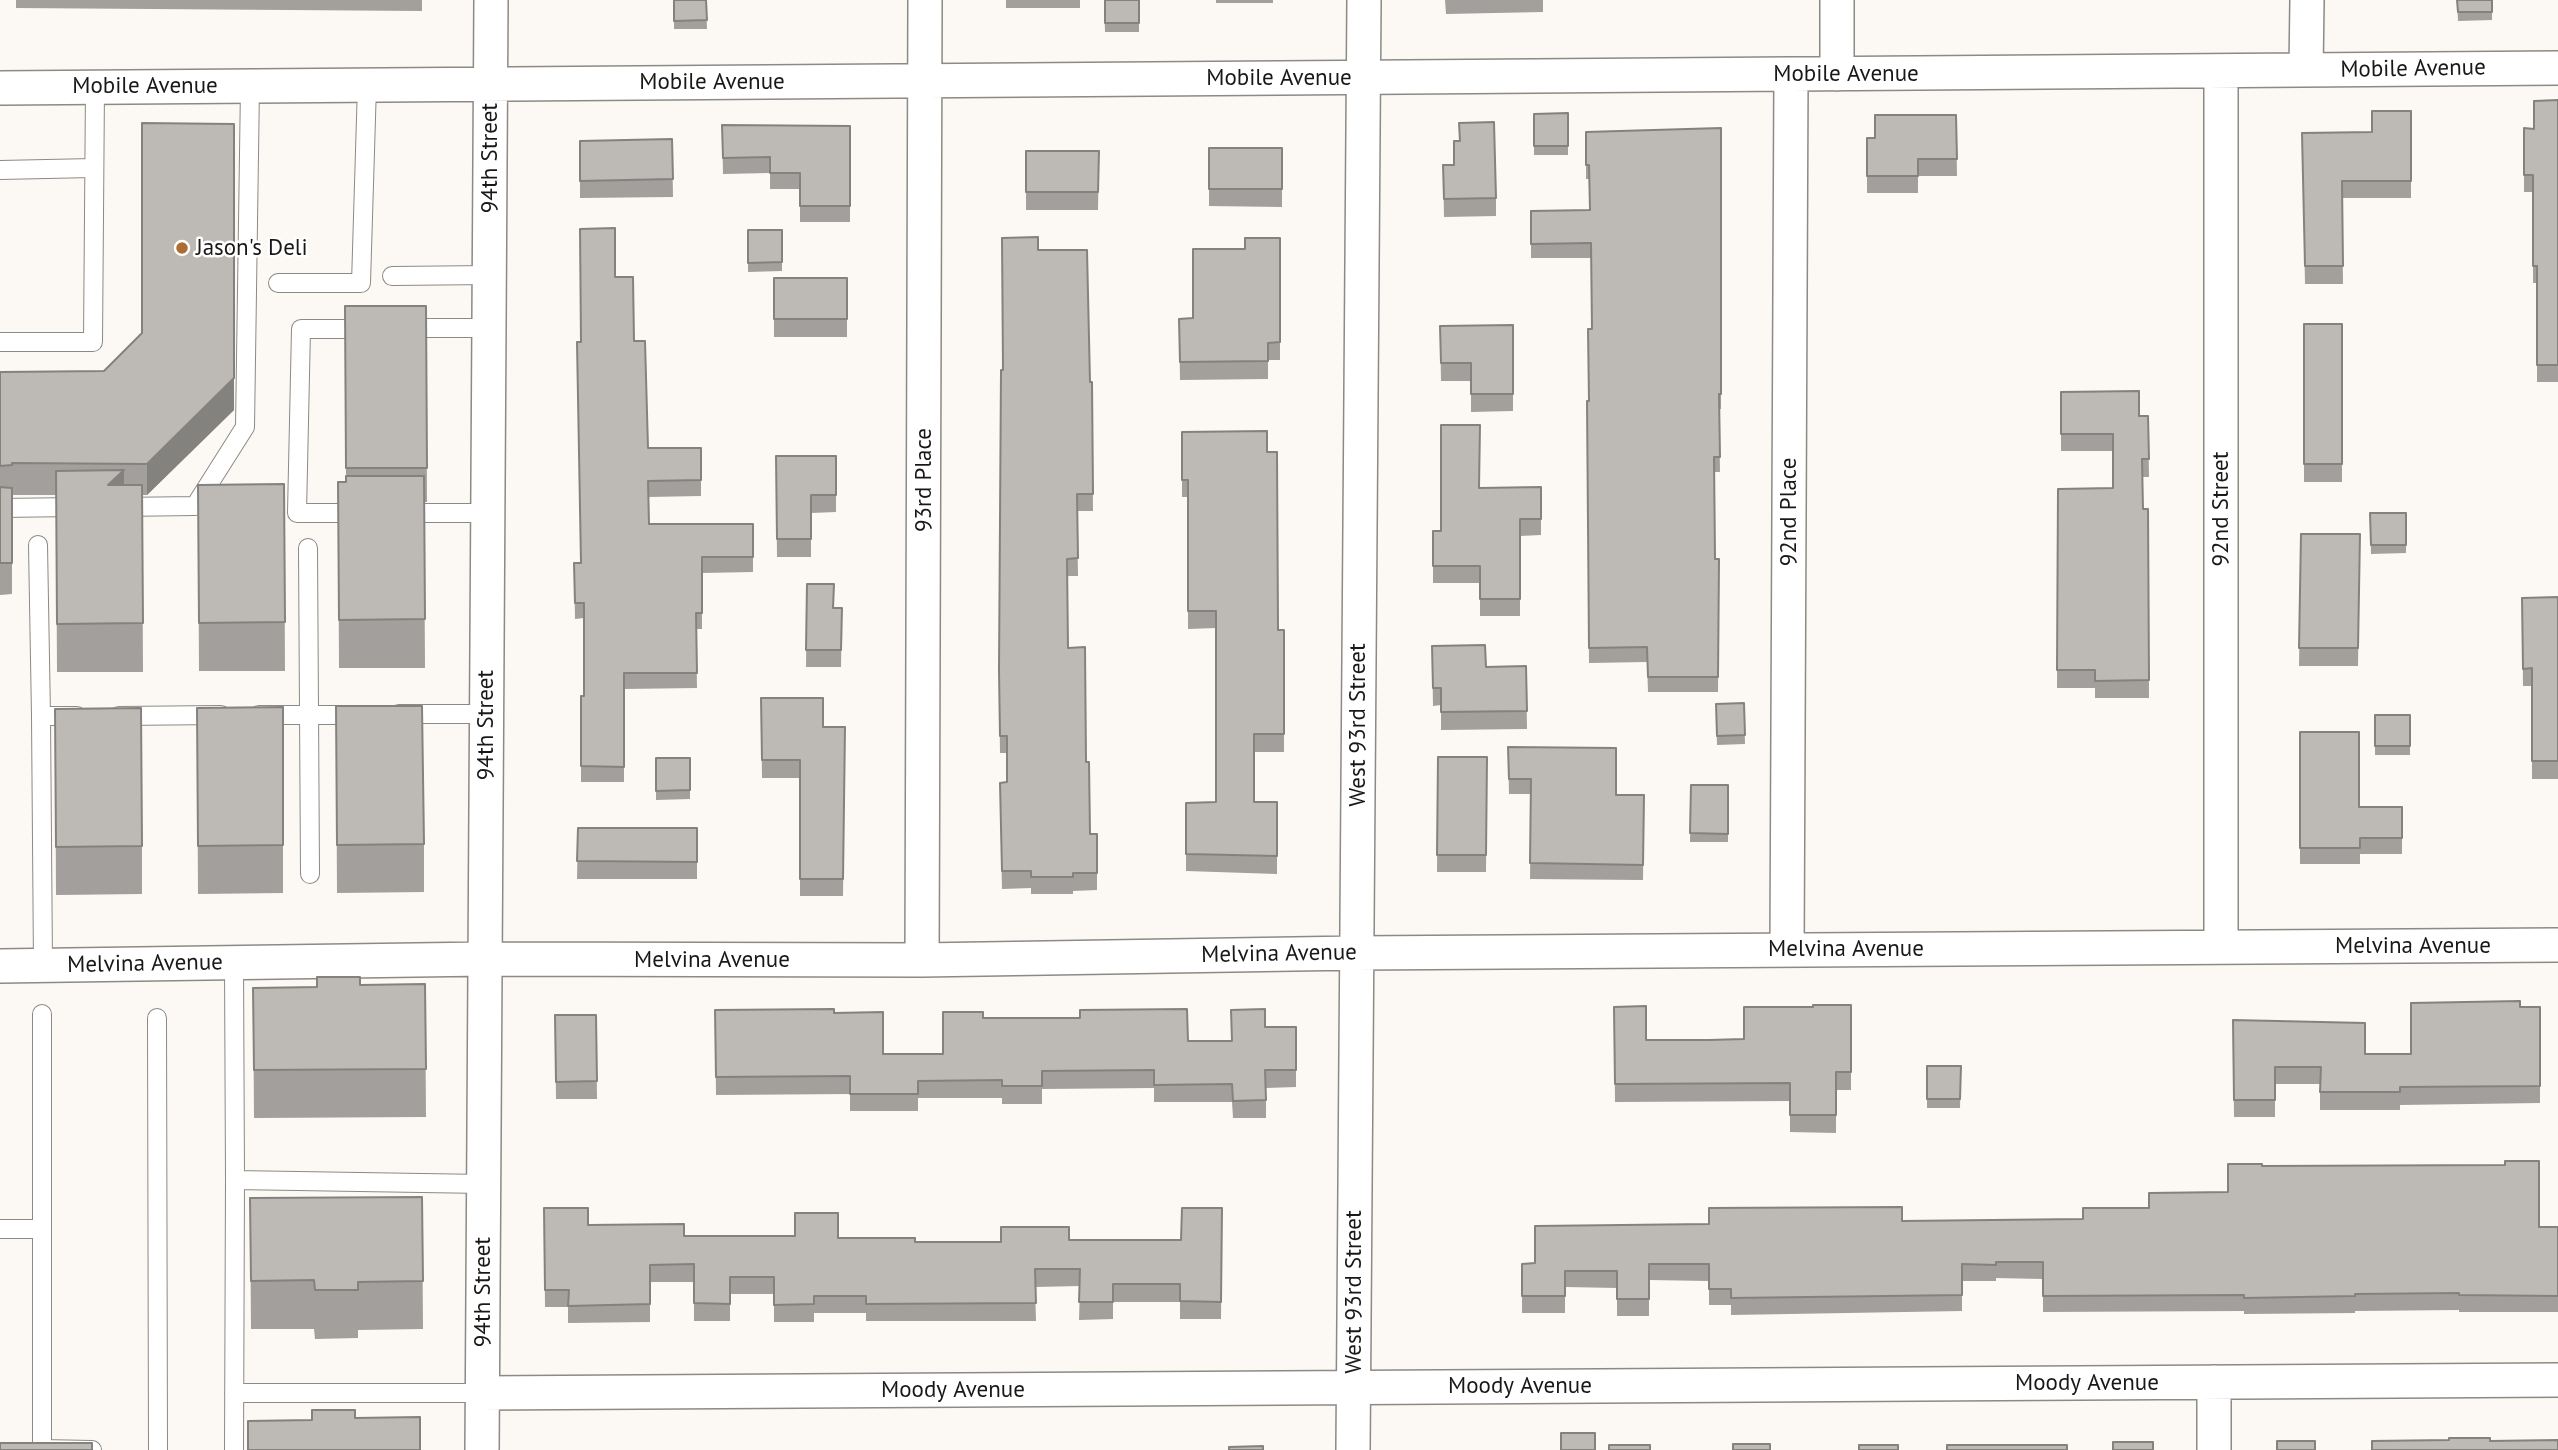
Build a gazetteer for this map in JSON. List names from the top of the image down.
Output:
{
  "streets": {
    "street": [
      "Mobile Avenue",
      "94th Street",
      "93rd Place",
      "92nd Street",
      "92nd Place",
      "West 93rd Street",
      "Melvina Avenue",
      "Moody Avenue"
    ]
  },
  "crossings": [
    ["Mobile Avenue", "94th Street"],
    ["Mobile Avenue", "93rd Place"],
    ["Mobile Avenue", "92nd Street"],
    ["Mobile Avenue", "92nd Place"],
    ["Mobile Avenue", "West 93rd Street"],
    ["94th Street", "Melvina Avenue"],
    ["94th Street", "Moody Avenue"],
    ["93rd Place", "Melvina Avenue"],
    ["92nd Street", "Melvina Avenue"],
    ["92nd Place", "Melvina Avenue"],
    ["West 93rd Street", "Melvina Avenue"],
    ["West 93rd Street", "Moody Avenue"]
  ],
  "places": ["Jason's Deli"]
}
